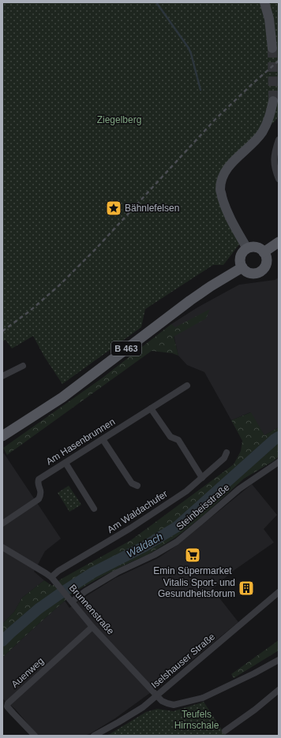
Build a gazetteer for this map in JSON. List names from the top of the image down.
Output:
{
  "streets": {
    "main road": ["B 463"],
    "street": [
      "Am Hasenbrunnen",
      "Steinbeisstraße",
      "Am Waldachufer",
      "Brunnenstraße",
      "Iselshauser Straße",
      "Auenweg"
    ]
  },
  "crossings": [
    ["Steinbeisstraße", "Brunnenstraße"],
    ["Am Waldachufer", "Brunnenstraße"],
    ["Brunnenstraße", "Iselshauser Straße"],
    ["Brunnenstraße", "Auenweg"]
  ],
  "water": ["Waldach"],
  "parks": ["Ziegelberg", "Teufels Hirnschale"],
  "places": {
    "place": ["Bähnlefelsen"],
    "supermarket": ["Emin Süpermarket"],
    "building": ["Vitalis Sport- und Gesundheitsforum"]
  }
}
